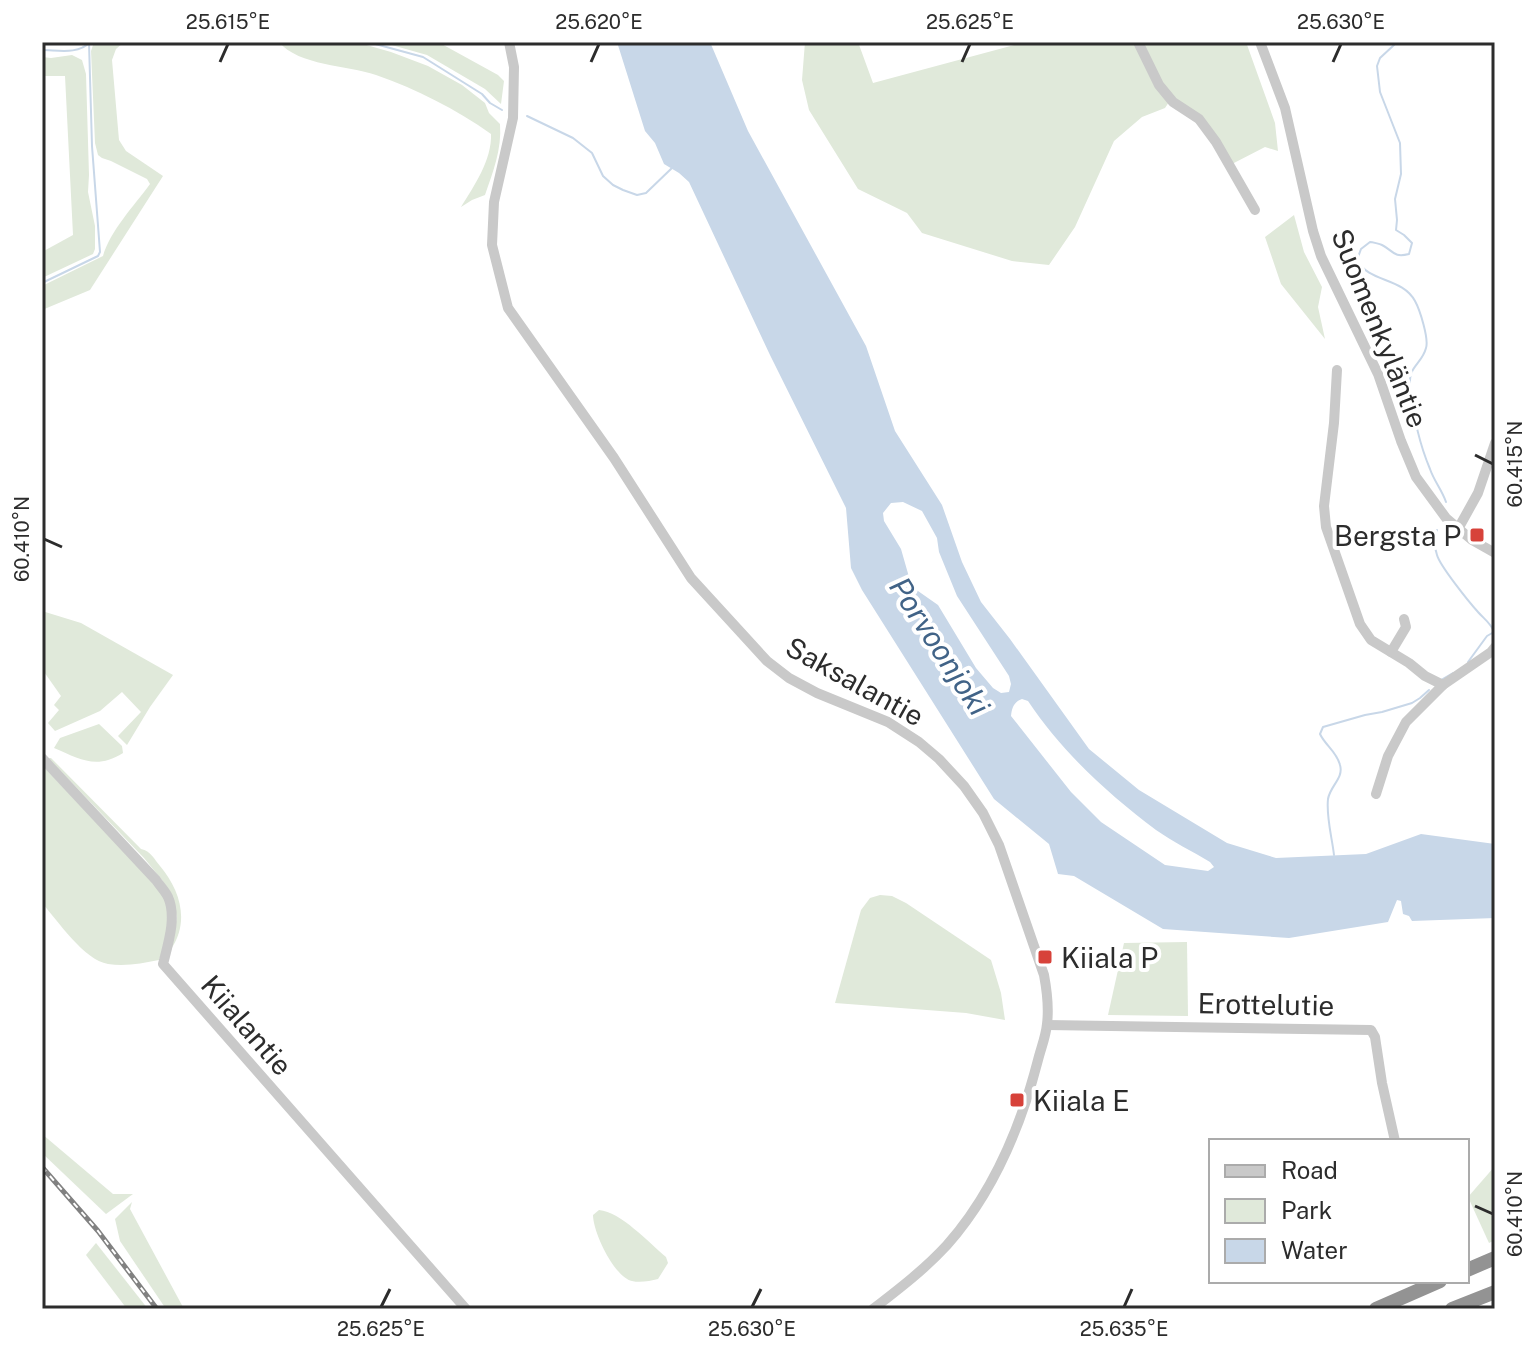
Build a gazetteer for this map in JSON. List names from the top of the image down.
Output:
{
  "streets": {
    "street": [
      "Suomenkyläntie",
      "Saksalantie",
      "Erottelutie",
      "Kiialantie"
    ]
  },
  "crossings": [
    ["Saksalantie", "Erottelutie"]
  ],
  "water": ["Porvoonjoki"],
  "places": {
    "transit": ["Bergsta P", "Kiiala P", "Kiiala E"]
  },
  "legend": ["Road", "Park", "Water"],
  "coordinates": [
    "25.615°E",
    "25.620°E",
    "25.625°E",
    "25.630°E",
    "60.415°N",
    "60.410°N",
    "25.635°E"
  ]
}
